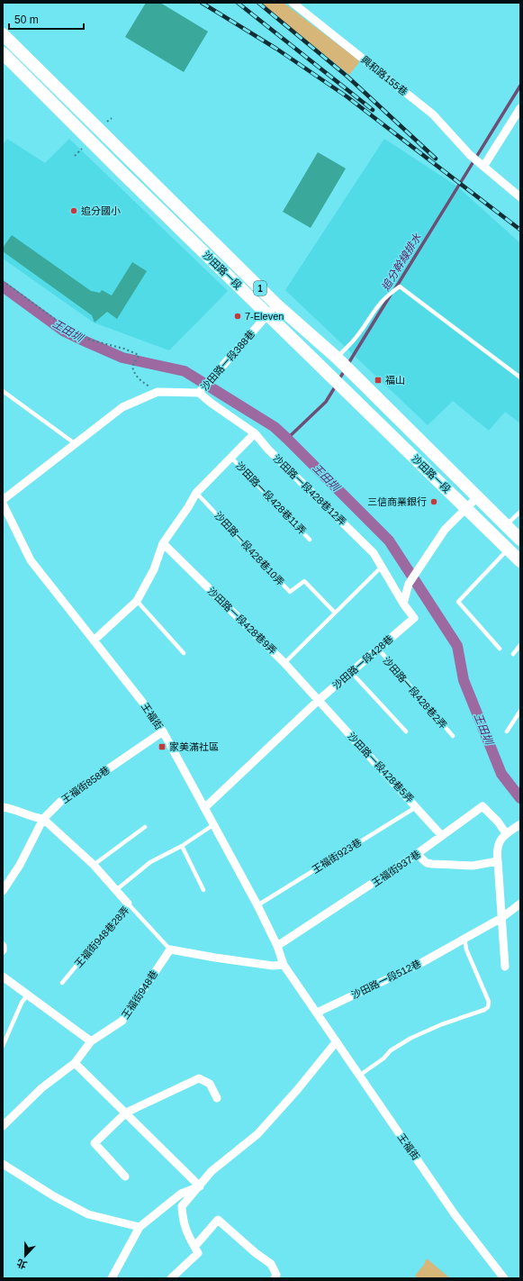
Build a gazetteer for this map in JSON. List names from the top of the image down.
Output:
{
  "streets": {
    "main road": ["沙田路一段", "1"],
    "street": [
      "興和路155巷",
      "沙田路一段388巷",
      "沙田路一段428巷12弄",
      "沙田路一段428巷9弄",
      "沙田路一段428巷",
      "王福街",
      "沙田路一段428巷5弄",
      "王福街858巷",
      "王福街937巷",
      "沙田路一段512巷",
      "王福街948巷"
    ],
    "lane": [
      "沙田路一段428巷11弄",
      "沙田路一段428巷10弄",
      "沙田路一段428巷2弄",
      "王福街923巷",
      "王福街948巷28弄"
    ]
  },
  "crossings": [
    ["沙田路一段", "沙田路一段388巷"],
    ["沙田路一段388巷", "沙田路一段428巷12弄"],
    ["沙田路一段428巷12弄", "沙田路一段428巷"],
    ["沙田路一段428巷9弄", "沙田路一段428巷"],
    ["沙田路一段428巷9弄", "沙田路一段428巷5弄"],
    ["沙田路一段428巷", "沙田路一段428巷2弄"],
    ["沙田路一段428巷", "王福街"],
    ["沙田路一段428巷", "沙田路一段428巷5弄"],
    ["王福街", "王福街858巷"],
    ["王福街", "王福街923巷"],
    ["王福街", "王福街937巷"],
    ["王福街", "沙田路一段512巷"],
    ["沙田路一段428巷5弄", "王福街923巷"],
    ["沙田路一段428巷5弄", "王福街937巷"],
    ["王福街948巷28弄", "王福街948巷"]
  ],
  "water": ["追分幹線排水", "王田圳"],
  "places": {
    "other": ["追分國小", "7-Eleven", "三信商業銀行"],
    "transit": ["福山", "家美滿社區"]
  },
  "scale_bar": "50 m",
  "north": "bottom"
}
